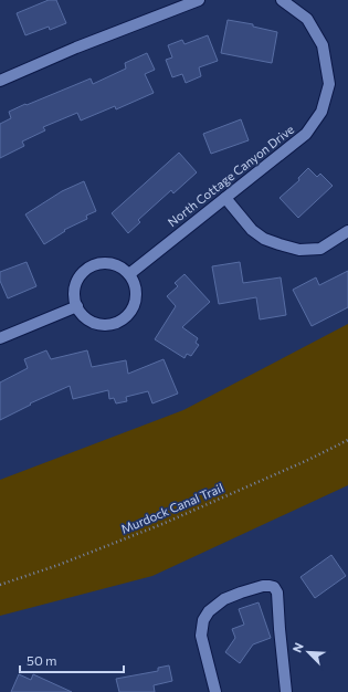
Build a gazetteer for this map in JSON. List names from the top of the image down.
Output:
{
  "streets": {
    "street": ["North Cottage Canyon Drive"],
    "path": ["Murdock Canal Trail"]
  },
  "scale_bar": "50 m",
  "north": "top left"
}
